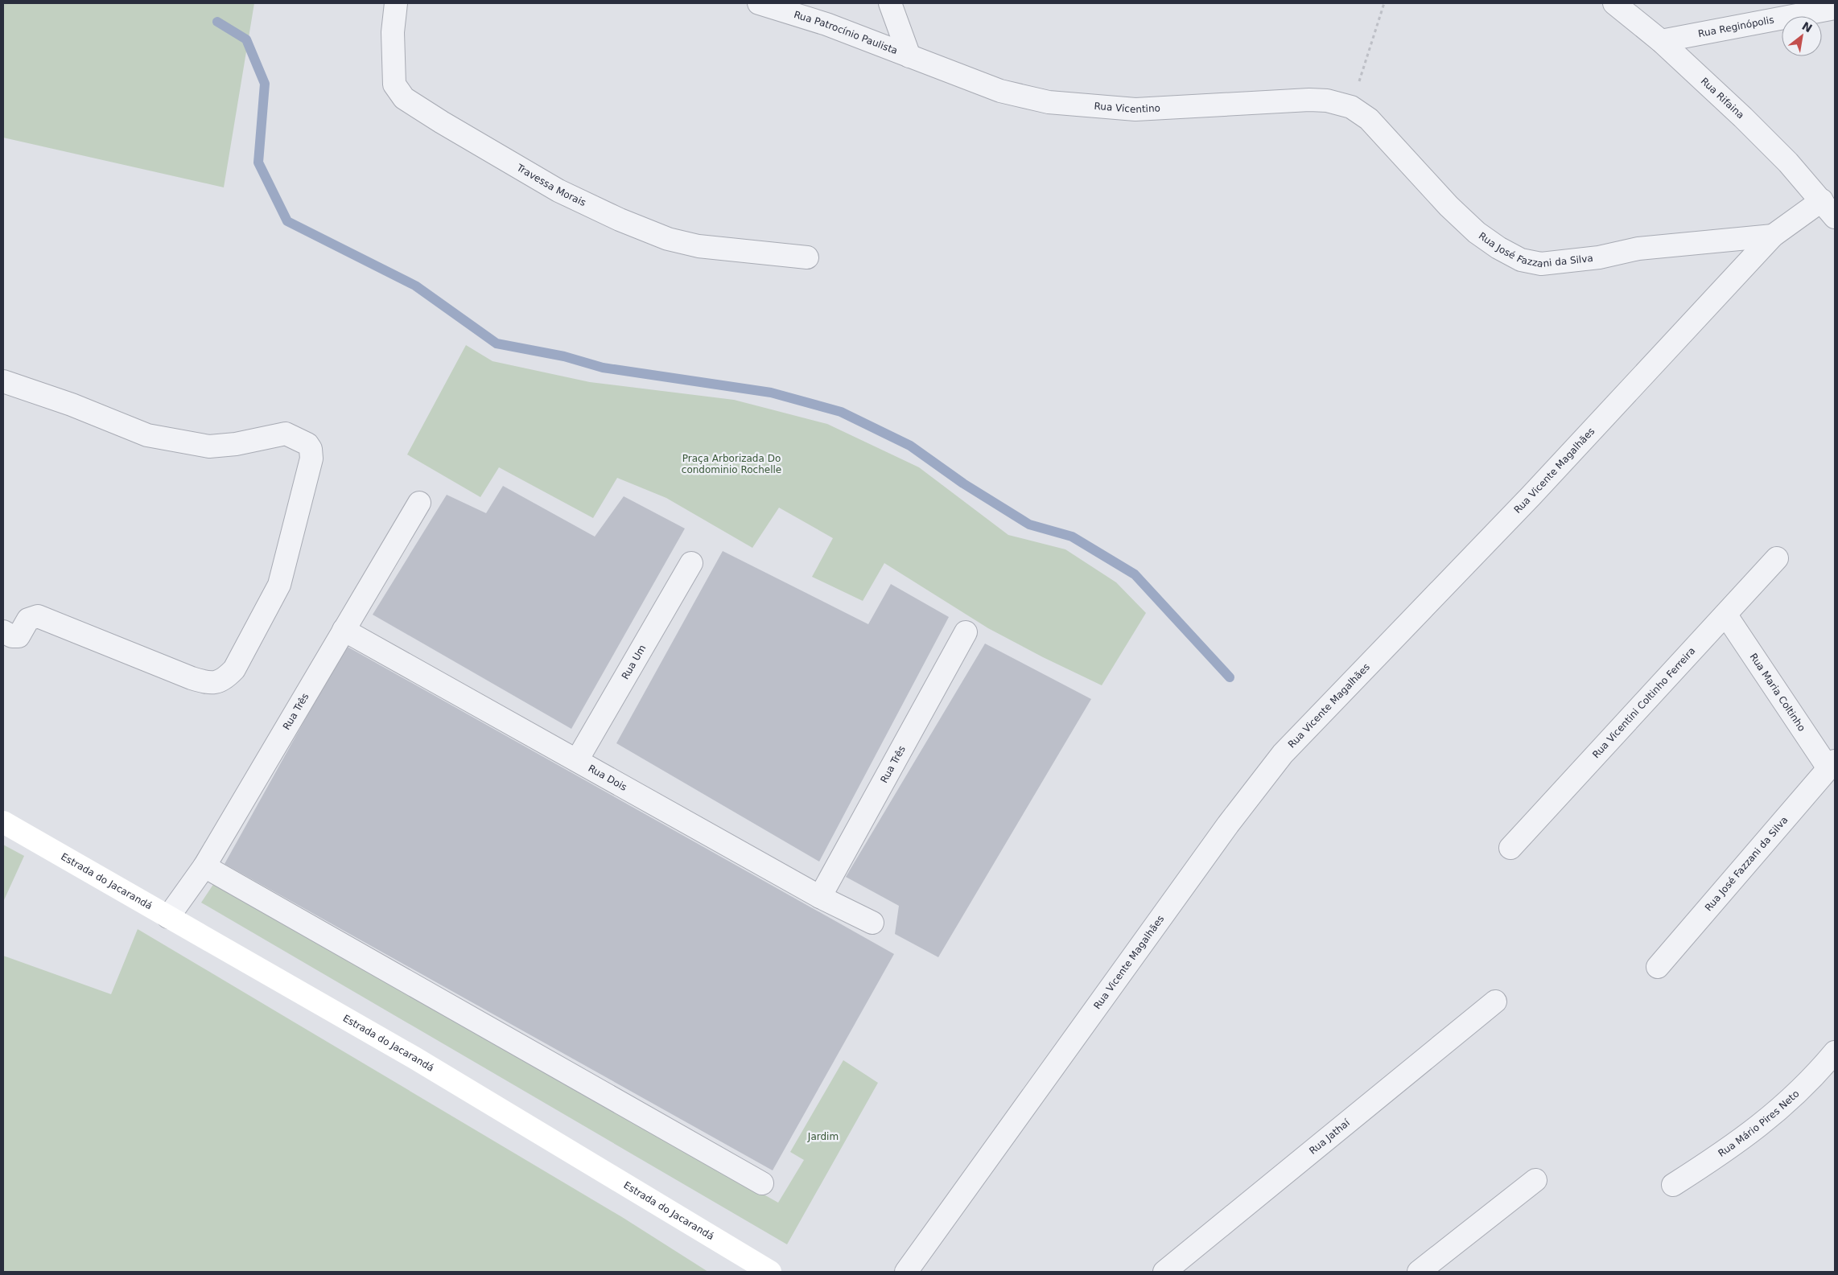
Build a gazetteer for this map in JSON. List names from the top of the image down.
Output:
{
  "streets": {
    "street": [
      "Rua Reginópolis",
      "Rua Patrocínio Paulista",
      "Rua Rifaina",
      "Rua Vicentino",
      "Travessa Morais",
      "Rua José Fazzani da Silva",
      "Rua Vicente Magalhães",
      "Rua Um",
      "Rua Maria Coltinho",
      "Rua Vicentini Coltinho Ferreira",
      "Rua Três",
      "Rua Dois",
      "Estrada do Jacarandá",
      "Rua Mário Pires Neto",
      "Rua Jathaí"
    ]
  },
  "crossings": [
    ["Rua Reginópolis", "Rua Rifaina"],
    ["Rua Patrocínio Paulista", "Rua Vicentino"],
    ["Rua Rifaina", "Rua Vicente Magalhães"],
    ["Rua Vicentino", "Rua José Fazzani da Silva"],
    ["Rua José Fazzani da Silva", "Rua Vicente Magalhães"],
    ["Rua José Fazzani da Silva", "Rua Maria Coltinho"],
    ["Rua Um", "Rua Dois"],
    ["Rua Maria Coltinho", "Rua Vicentini Coltinho Ferreira"],
    ["Rua Três", "Rua Dois"],
    ["Rua Três", "Estrada do Jacarandá"]
  ],
  "parks": ["Praça Arborizada Do condominio Rochelle", "Jardim"],
  "north": "top right"
}
